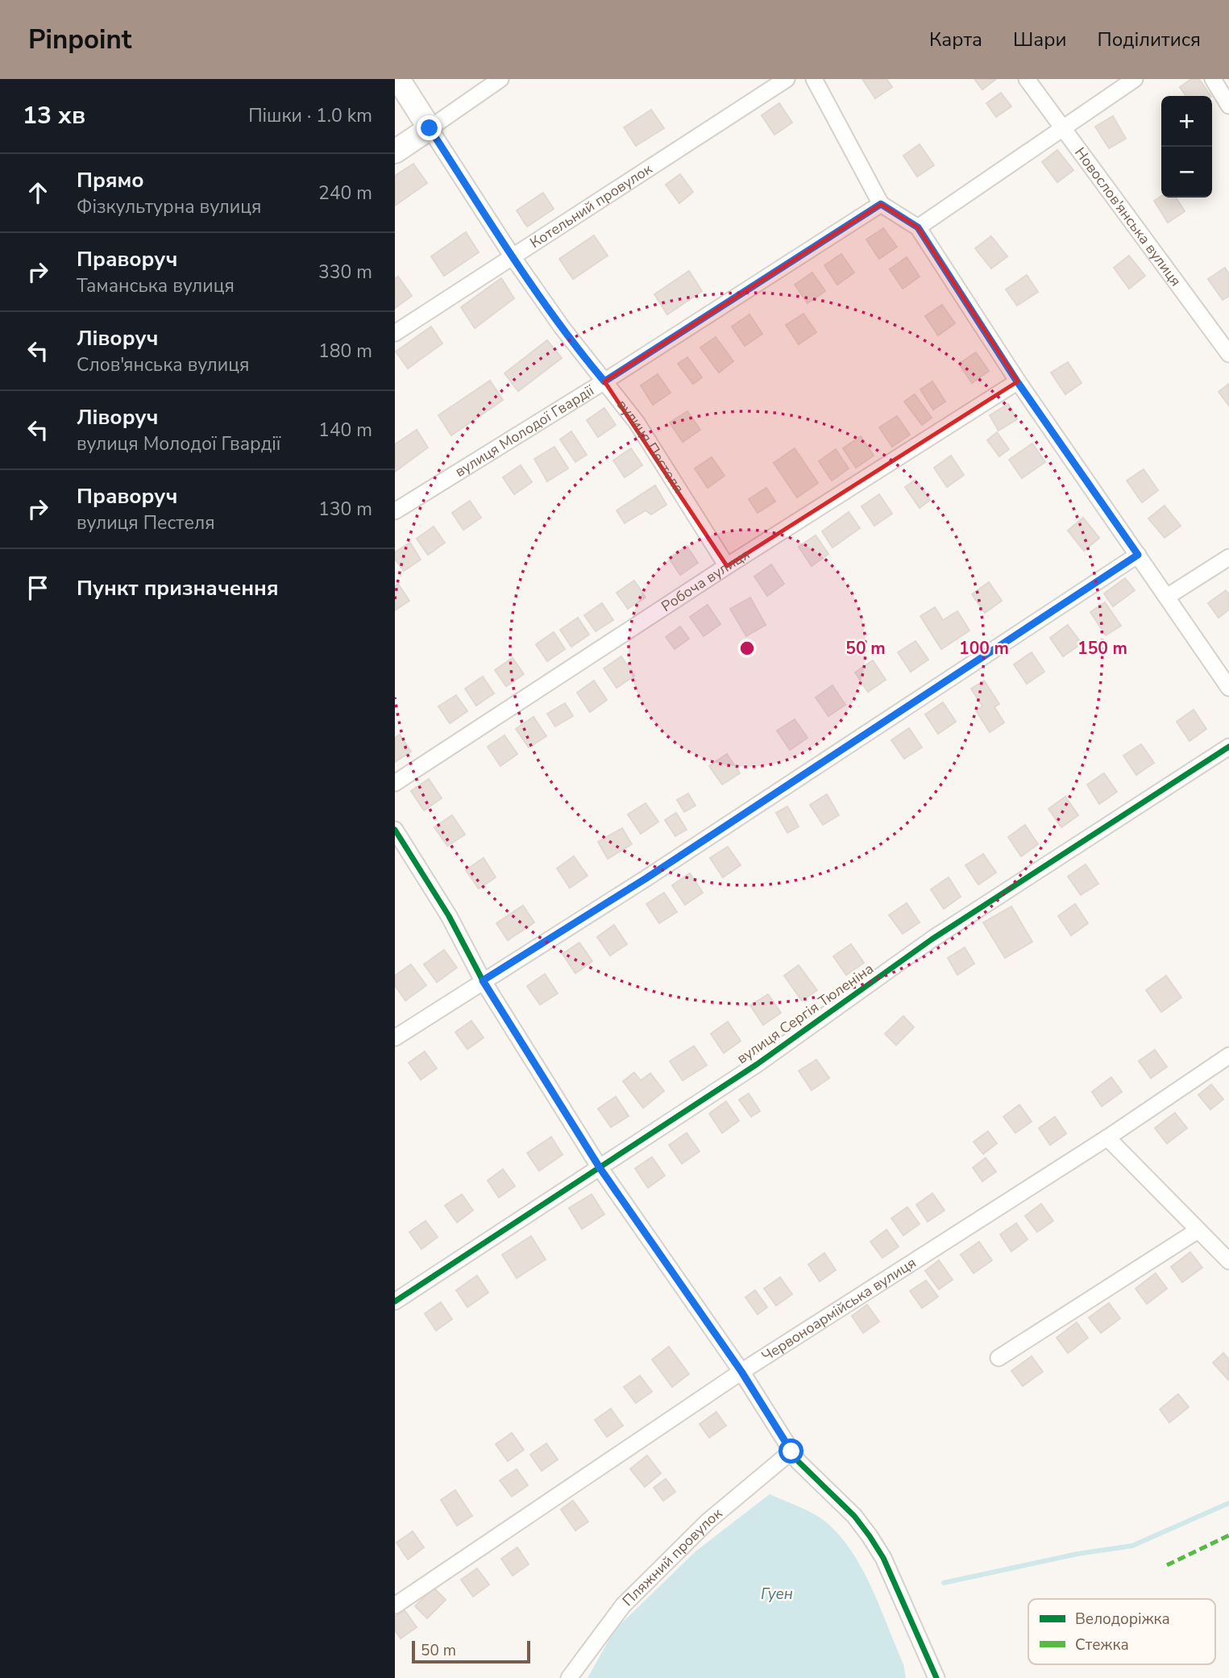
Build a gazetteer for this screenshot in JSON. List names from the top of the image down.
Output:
{
  "streets": {
    "street": [
      "Котельний провулок",
      "Новослов'янська вулиця",
      "вулиця Молодої Гвардії",
      "вулиця Пестеля",
      "Робоча вулиця",
      "вулиця Сергія Тюленіна",
      "Червоноармійська вулиця",
      "Пляжний провулок"
    ]
  },
  "crossings": [
    ["Котельний провулок", "вулиця Пестеля"],
    ["вулиця Молодої Гвардії", "вулиця Пестеля"],
    ["вулиця Пестеля", "Робоча вулиця"]
  ],
  "water": ["Гуен"],
  "legend": ["Велодоріжка", "Стежка"],
  "scale_bar": "50 m",
  "page": {
    "header": "Pinpoint",
    "nav": ["Карта", "Шари", "Поділитися"],
    "heading": ["13 хв", "Пішки · 1.0 km"],
    "map_buttons": ["+", "−"],
    "list": [
      ["Прямо", "Фізкультурна вулиця", "240 m"],
      ["Праворуч", "Таманська вулиця", "330 m"],
      ["Ліворуч", "Слов'янська вулиця", "180 m"],
      ["Ліворуч", "вулиця Молодої Гвардії", "140 m"],
      ["Праворуч", "вулиця Пестеля", "130 m"],
      "Пункт призначення"
    ],
    "scale": "50 m"
  },
  "rings": ["50 m", "100 m", "150 m"]
}
